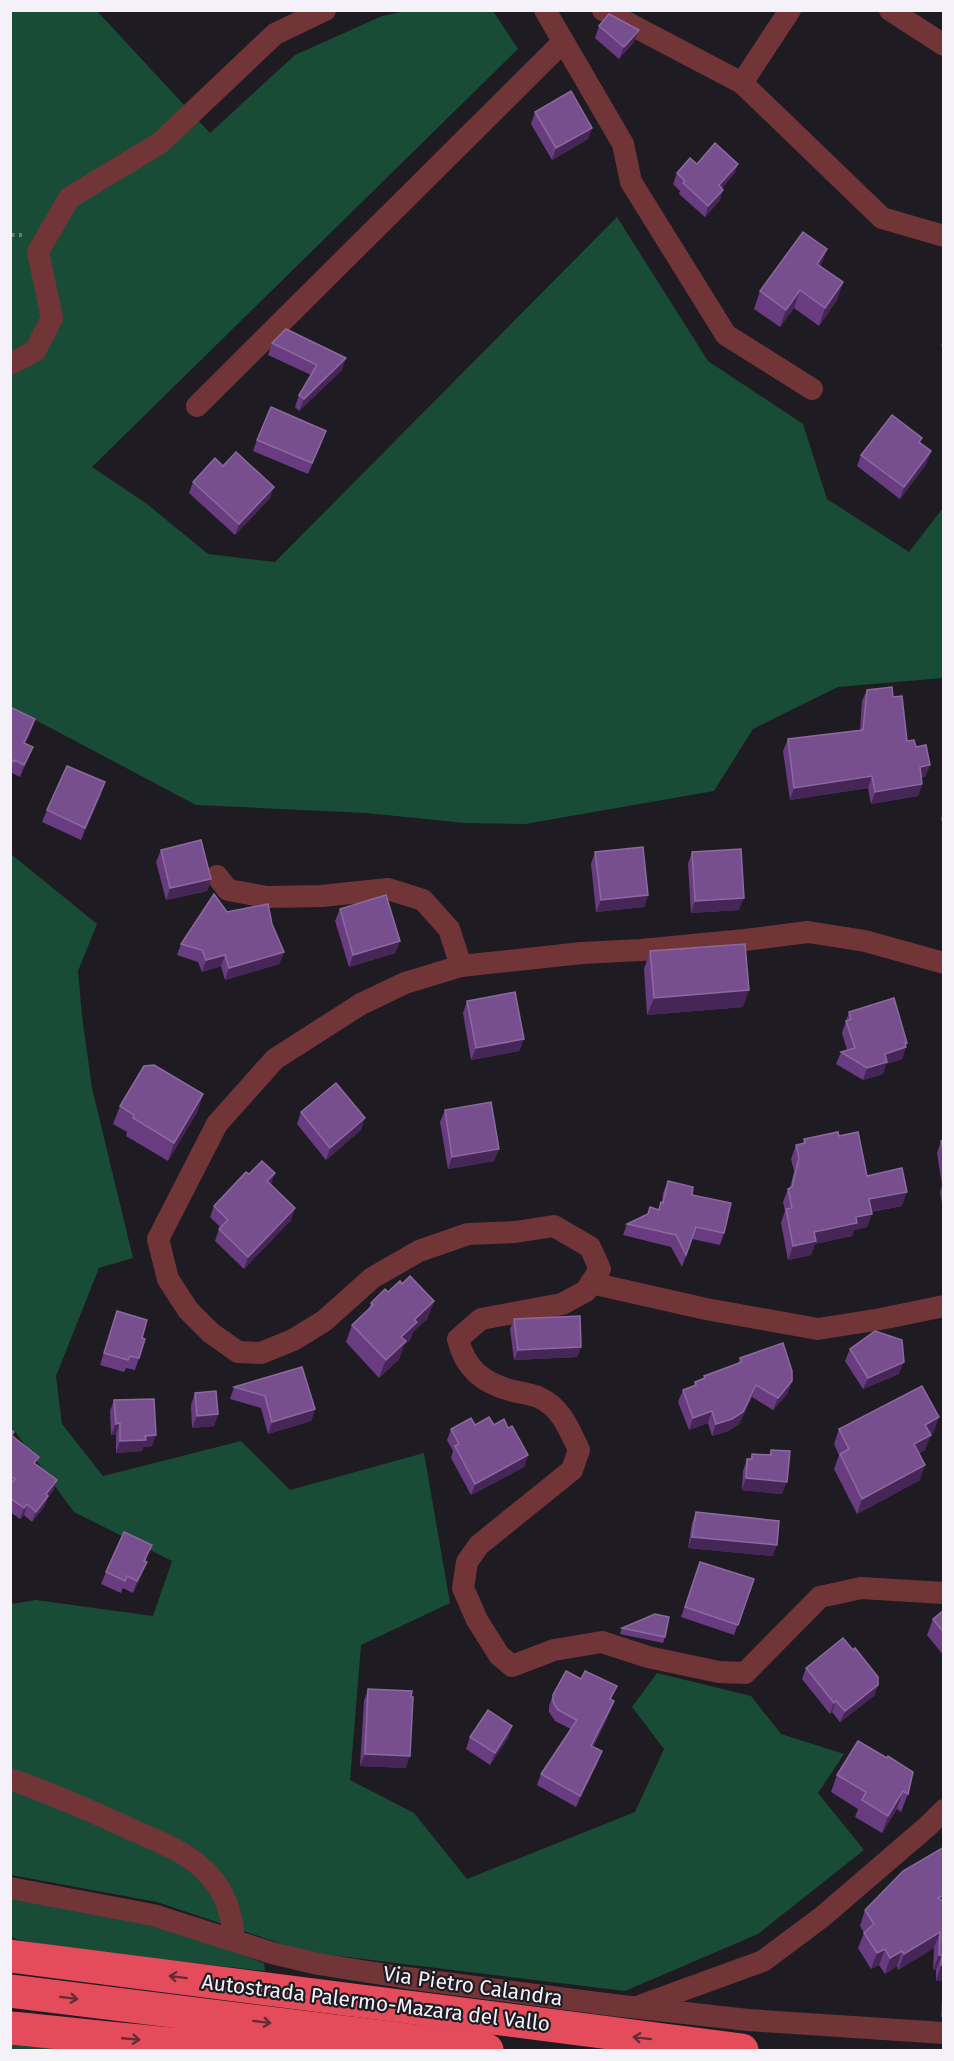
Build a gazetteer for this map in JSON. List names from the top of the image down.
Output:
{
  "streets": {
    "highway": ["Autostrada Palermo-Mazara del Vallo"],
    "street": ["Via Pietro Calandra"]
  }
}
